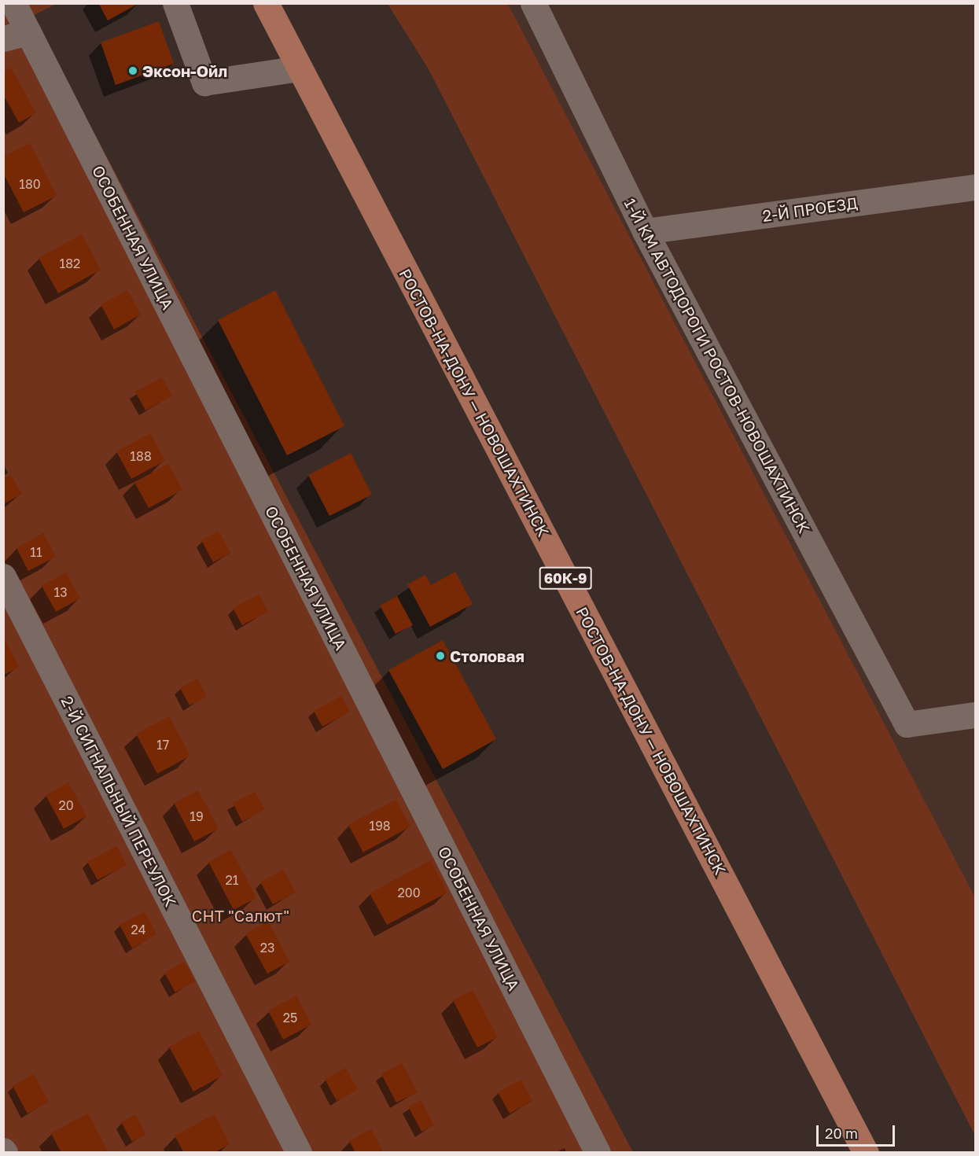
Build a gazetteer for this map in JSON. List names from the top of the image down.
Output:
{
  "streets": {
    "main road": ["РОСТОВ-НА-ДОНУ — НОВОШАХТИНСК", "60К-9"],
    "street": [
      "2-Й ПРОЕЗД",
      "ОСОБЕННАЯ УЛИЦА",
      "1-Й КМ АВТОДОРОГИ РОСТОВ-НОВОШАХТИНСК",
      "2-Й СИГНАЛЬНЫЙ ПЕРЕУЛОК"
    ]
  },
  "crossings": [
    ["2-Й ПРОЕЗД", "1-Й КМ АВТОДОРОГИ РОСТОВ-НОВОШАХТИНСК"]
  ],
  "parks": ["СНТ \"Салют\""],
  "places": ["Эксон-Ойл", "Столовая"],
  "house_numbers": [
    "180",
    "182",
    "188",
    "11",
    "13",
    "17",
    "20",
    "19",
    "198",
    "21",
    "200",
    "24",
    "23",
    "25"
  ],
  "scale_bar": "20 m"
}
